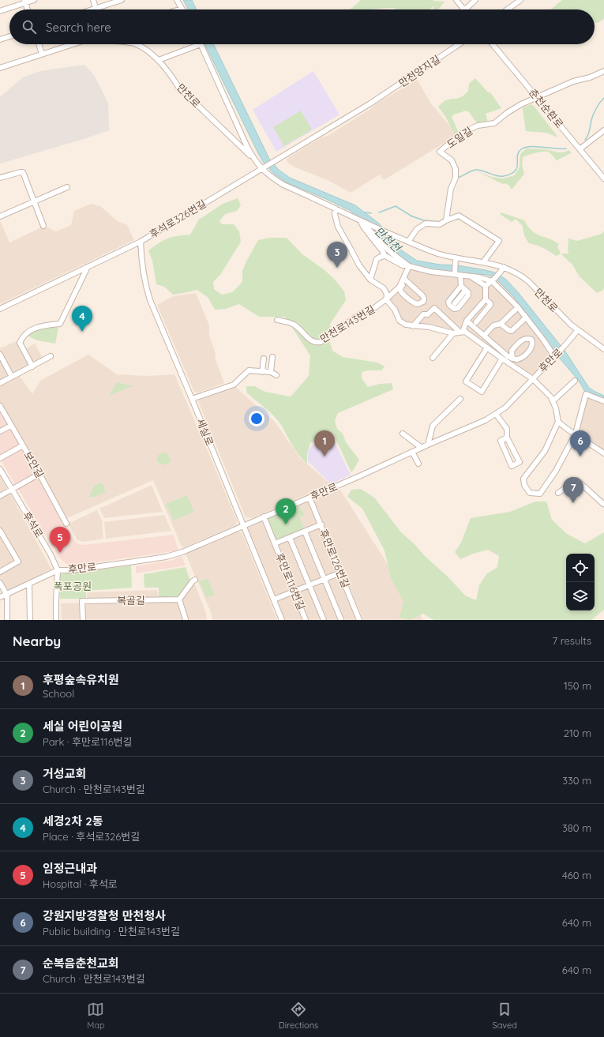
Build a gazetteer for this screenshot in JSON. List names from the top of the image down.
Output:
{
  "streets": {
    "street": [
      "만천양지길",
      "만천로",
      "춘천순환로",
      "도일길",
      "후석로326번길",
      "만천로143번길",
      "후만로",
      "세실로",
      "보안길",
      "후석로",
      "후만로126번길",
      "후만로116번길",
      "복골길"
    ]
  },
  "crossings": [
    ["만천양지길", "후석로326번길"],
    ["만천로", "후석로326번길"],
    ["만천로", "만천로143번길"],
    ["만천로", "후만로"],
    ["춘천순환로", "도일길"],
    ["후석로326번길", "세실로"],
    ["후만로", "세실로"],
    ["후만로", "후석로"],
    ["후만로", "후만로126번길"],
    ["후만로", "후만로116번길"],
    ["후만로126번길", "후만로116번길"]
  ],
  "water": ["만천천"],
  "parks": ["폭포공원"],
  "page": {
    "search": "Search here",
    "pins": [
      "3",
      "4",
      "1",
      "6",
      "7",
      "2",
      "5"
    ],
    "heading": ["Nearby", "7 results"],
    "list": [
      {
        "mark": "1",
        "name": "후평숲속유치원",
        "note": "School",
        "value": "150 m"
      },
      {
        "mark": "2",
        "name": "세실 어린이공원",
        "note": "Park · 후만로116번길",
        "value": "210 m"
      },
      {
        "mark": "3",
        "name": "거성교회",
        "note": "Church · 만천로143번길",
        "value": "330 m"
      },
      {
        "mark": "4",
        "name": "세경2차 2동",
        "note": "Place · 후석로326번길",
        "value": "380 m"
      },
      {
        "mark": "5",
        "name": "임정근내과",
        "note": "Hospital · 후석로",
        "value": "460 m"
      },
      {
        "mark": "6",
        "name": "강원지방경찰청 만천청사",
        "note": "Public building · 만천로143번길",
        "value": "640 m"
      },
      {
        "mark": "7",
        "name": "순복음춘천교회",
        "note": "Church · 만천로143번길",
        "value": "640 m"
      }
    ],
    "nav": ["Map", "Directions", "Saved"]
  }
}
